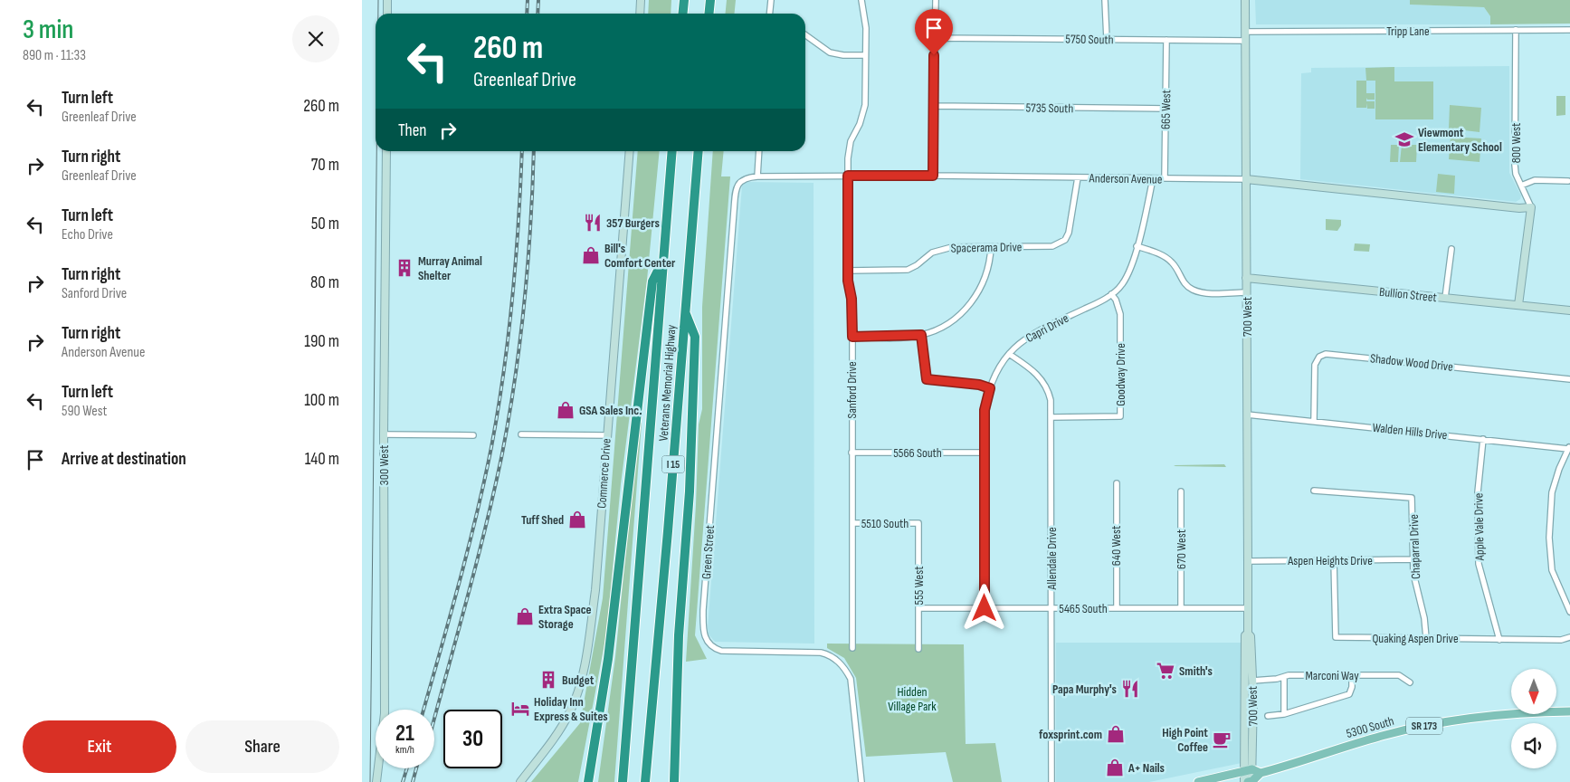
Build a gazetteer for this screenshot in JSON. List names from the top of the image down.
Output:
{
  "streets": {
    "highway": ["Veterans Memorial Highway", "I 15"],
    "main road": ["SR 173", "5300 South"],
    "street": [
      "Tripp Lane",
      "5750 South",
      "5735 South",
      "665 West",
      "800 West",
      "Anderson Avenue",
      "Spacerama Drive",
      "Bullion Street",
      "700 West",
      "Capri Drive",
      "Shadow Wood Drive",
      "Goodway Drive",
      "Sanford Drive",
      "Walden Hills Drive",
      "5566 South",
      "300 West",
      "Commerce Drive",
      "5510 South",
      "Apple Vale Drive",
      "640 West",
      "Chaparral Drive",
      "670 West",
      "Green Street",
      "Allendale Drive",
      "Aspen Heights Drive",
      "555 West",
      "5465 South",
      "Quaking Aspen Drive",
      "Marconi Way"
    ]
  },
  "crossings": [
    ["Tripp Lane", "800 West"],
    ["Tripp Lane", "700 West"],
    ["5750 South", "665 West"],
    ["5750 South", "700 West"],
    ["5735 South", "665 West"],
    ["665 West", "Anderson Avenue"],
    ["800 West", "Anderson Avenue"],
    ["Anderson Avenue", "Spacerama Drive"],
    ["Anderson Avenue", "700 West"],
    ["Anderson Avenue", "Capri Drive"],
    ["Anderson Avenue", "Sanford Drive"],
    ["Anderson Avenue", "Green Street"],
    ["Spacerama Drive", "Sanford Drive"],
    ["Bullion Street", "700 West"],
    ["700 West", "Walden Hills Drive"],
    ["700 West", "Aspen Heights Drive"],
    ["700 West", "5465 South"],
    ["700 West", "Marconi Way"],
    ["700 West", "5300 South"],
    ["Capri Drive", "Goodway Drive"],
    ["Capri Drive", "5566 South"],
    ["Capri Drive", "Allendale Drive"],
    ["Capri Drive", "5465 South"],
    ["Shadow Wood Drive", "Walden Hills Drive"],
    ["Goodway Drive", "Allendale Drive"],
    ["Sanford Drive", "5566 South"],
    ["Sanford Drive", "5510 South"],
    ["Walden Hills Drive", "Apple Vale Drive"],
    ["5510 South", "555 West"],
    ["Apple Vale Drive", "Quaking Aspen Drive"],
    ["640 West", "5465 South"],
    ["Chaparral Drive", "Aspen Heights Drive"],
    ["Chaparral Drive", "Quaking Aspen Drive"],
    ["670 West", "5465 South"],
    ["Allendale Drive", "5465 South"],
    ["Aspen Heights Drive", "Quaking Aspen Drive"],
    ["555 West", "5465 South"]
  ],
  "parks": ["Hidden Village Park"],
  "places": {
    "school or university": ["Viewmont Elementary School"],
    "restaurant": ["357 Burgers", "Papa Murphy's"],
    "shop": [
      "Bill's Comfort Center",
      "GSA Sales Inc.",
      "Tuff Shed",
      "Extra Space Storage",
      "foxsprint.com",
      "A+ Nails"
    ],
    "building": ["Murray Animal Shelter", "Budget"],
    "supermarket": ["Smith's"],
    "hotel": ["Holiday Inn Express & Suites"],
    "cafe": ["High Point Coffee"]
  },
  "north": "bottom",
  "page": {
    "heading": ["3 min", "890 m · 11:33"],
    "turn": ["260 m", "Greenleaf Drive"],
    "list": [
      {
        "name": "Turn left",
        "note": "Greenleaf Drive",
        "value": "260 m"
      },
      {
        "name": "Turn right",
        "note": "Greenleaf Drive",
        "value": "70 m"
      },
      {
        "name": "Turn left",
        "note": "Echo Drive",
        "value": "50 m"
      },
      {
        "name": "Turn right",
        "note": "Sanford Drive",
        "value": "80 m"
      },
      {
        "name": "Turn right",
        "note": "Anderson Avenue",
        "value": "190 m"
      },
      {
        "name": "Turn left",
        "note": "590 West",
        "value": "100 m"
      },
      {
        "name": "Arrive at destination",
        "value": "140 m"
      }
    ],
    "then": "Then",
    "speed": "21 km/h",
    "limit": "30",
    "buttons": ["Exit", "Share"]
  }
}
